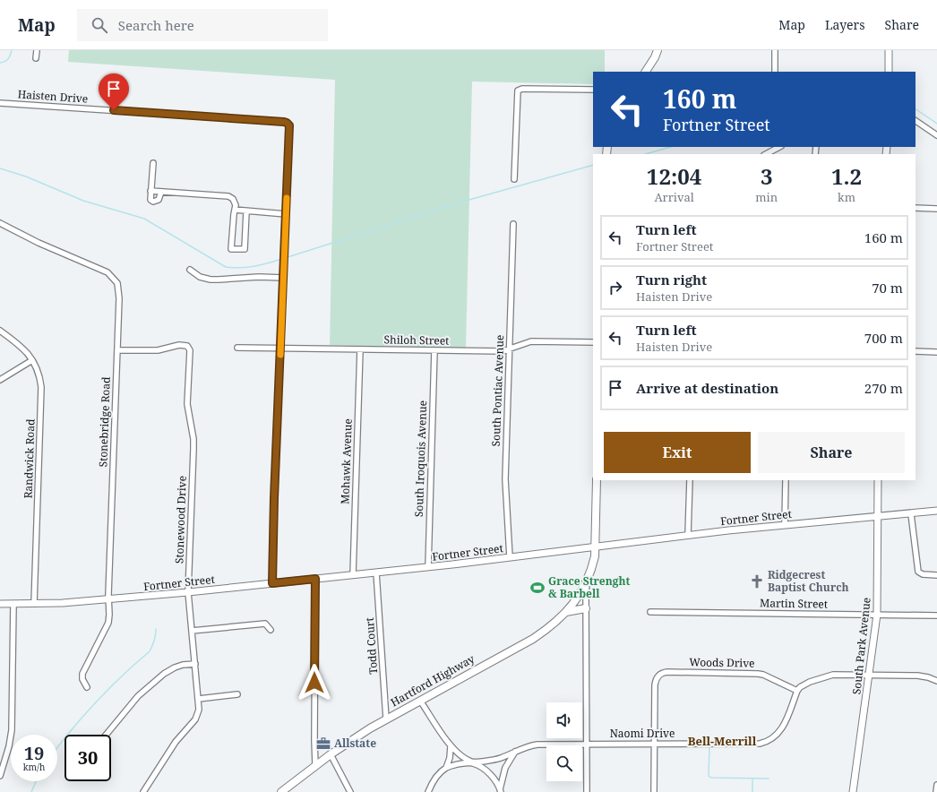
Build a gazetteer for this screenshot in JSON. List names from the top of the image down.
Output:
{
  "streets": {
    "main road": ["Hartford Highway"],
    "street": [
      "Haisten Drive",
      "Shiloh Street",
      "South Pontiac Avenue",
      "Stonebridge Road",
      "Randwick Road",
      "South Iroquois Avenue",
      "Mohawk Avenue",
      "Fortner Street",
      "Stonewood Drive",
      "Martin Street",
      "Todd Court",
      "South Park Avenue",
      "Woods Drive",
      "Naomi Drive"
    ]
  },
  "crossings": [
    ["Haisten Drive", "Shiloh Street"],
    ["Haisten Drive", "Fortner Street"],
    ["Shiloh Street", "South Pontiac Avenue"],
    ["Shiloh Street", "South Iroquois Avenue"],
    ["Shiloh Street", "Mohawk Avenue"],
    ["South Pontiac Avenue", "Fortner Street"],
    ["Stonebridge Road", "Fortner Street"],
    ["Stonebridge Road", "Stonewood Drive"],
    ["Randwick Road", "Fortner Street"],
    ["South Iroquois Avenue", "Fortner Street"],
    ["Mohawk Avenue", "Fortner Street"],
    ["Fortner Street", "Stonewood Drive"],
    ["Fortner Street", "Todd Court"],
    ["Fortner Street", "South Park Avenue"],
    ["Fortner Street", "Hartford Highway"],
    ["Martin Street", "South Park Avenue"],
    ["Todd Court", "Hartford Highway"],
    ["Woods Drive", "Naomi Drive"]
  ],
  "districts": ["Bell-Merrill"],
  "places": {
    "church": ["Ridgecrest Baptist Church"],
    "sports": ["Grace Strenght & Barbell"],
    "office": ["Allstate"]
  },
  "page": {
    "header": "Map",
    "search": "Search here",
    "nav": ["Map", "Layers", "Share"],
    "turn": ["160 m", "Fortner Street"],
    "eta": [
      "12:04",
      "Arrival",
      "3",
      "min",
      "1.2",
      "km"
    ],
    "list": [
      {
        "name": "Turn left",
        "note": "Fortner Street",
        "value": "160 m"
      },
      {
        "name": "Turn right",
        "note": "Haisten Drive",
        "value": "70 m"
      },
      {
        "name": "Turn left",
        "note": "Haisten Drive",
        "value": "700 m"
      },
      {
        "name": "Arrive at destination",
        "value": "270 m"
      }
    ],
    "buttons": ["Exit", "Share"],
    "speed": "19 km/h",
    "limit": "30"
  }
}
